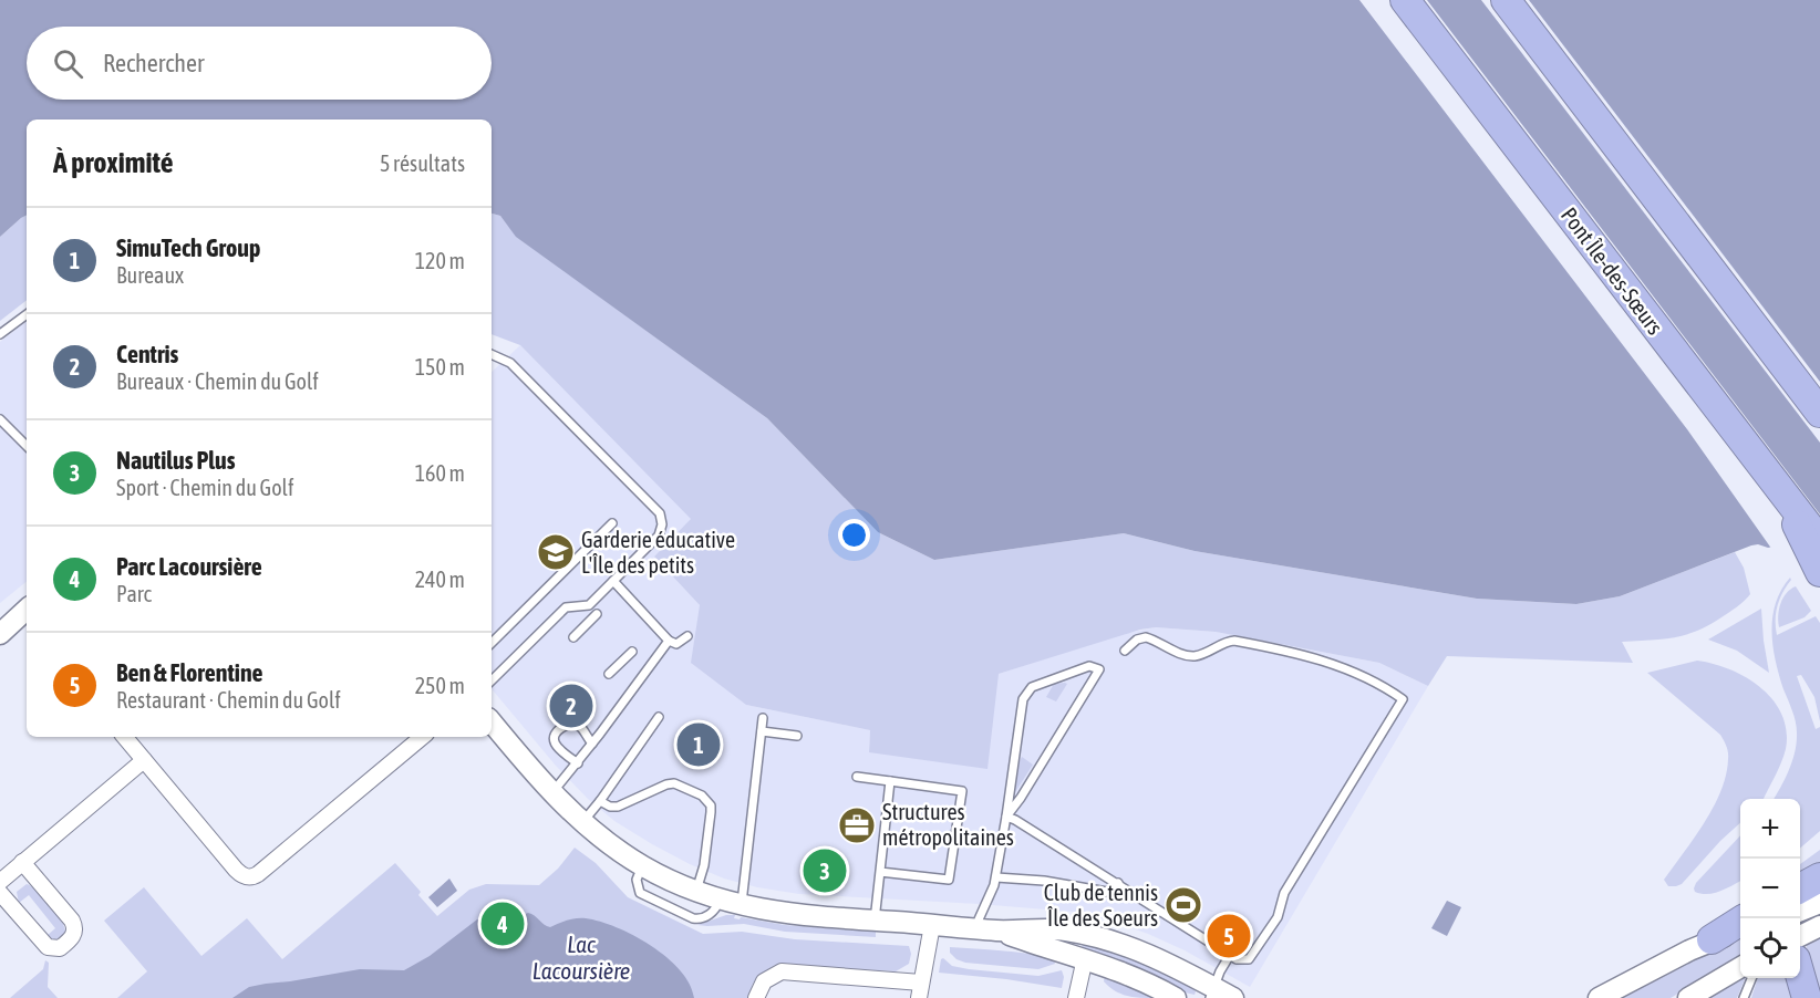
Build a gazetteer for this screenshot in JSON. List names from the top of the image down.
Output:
{
  "streets": {
    "highway": ["Pont Île-des-Sœurs"]
  },
  "water": ["Lac Lacoursière"],
  "places": {
    "school or university": ["Garderie éducative L'Île des petits"],
    "office": ["Structures métropolitaines"],
    "sports": ["Club de tennis Île des Soeurs"]
  },
  "page": {
    "search": "Rechercher",
    "heading": ["À proximité", "5 résultats"],
    "list": [
      {
        "mark": "1",
        "name": "SimuTech Group",
        "note": "Bureaux",
        "value": "120 m"
      },
      {
        "mark": "2",
        "name": "Centris",
        "note": "Bureaux · Chemin du Golf",
        "value": "150 m"
      },
      {
        "mark": "3",
        "name": "Nautilus Plus",
        "note": "Sport · Chemin du Golf",
        "value": "160 m"
      },
      {
        "mark": "4",
        "name": "Parc Lacoursière",
        "note": "Parc",
        "value": "240 m"
      },
      {
        "mark": "5",
        "name": "Ben & Florentine",
        "note": "Restaurant · Chemin du Golf",
        "value": "250 m"
      }
    ],
    "pins": [
      "2",
      "1",
      "3",
      "4",
      "5"
    ],
    "map_buttons": ["+", "−"]
  }
}
